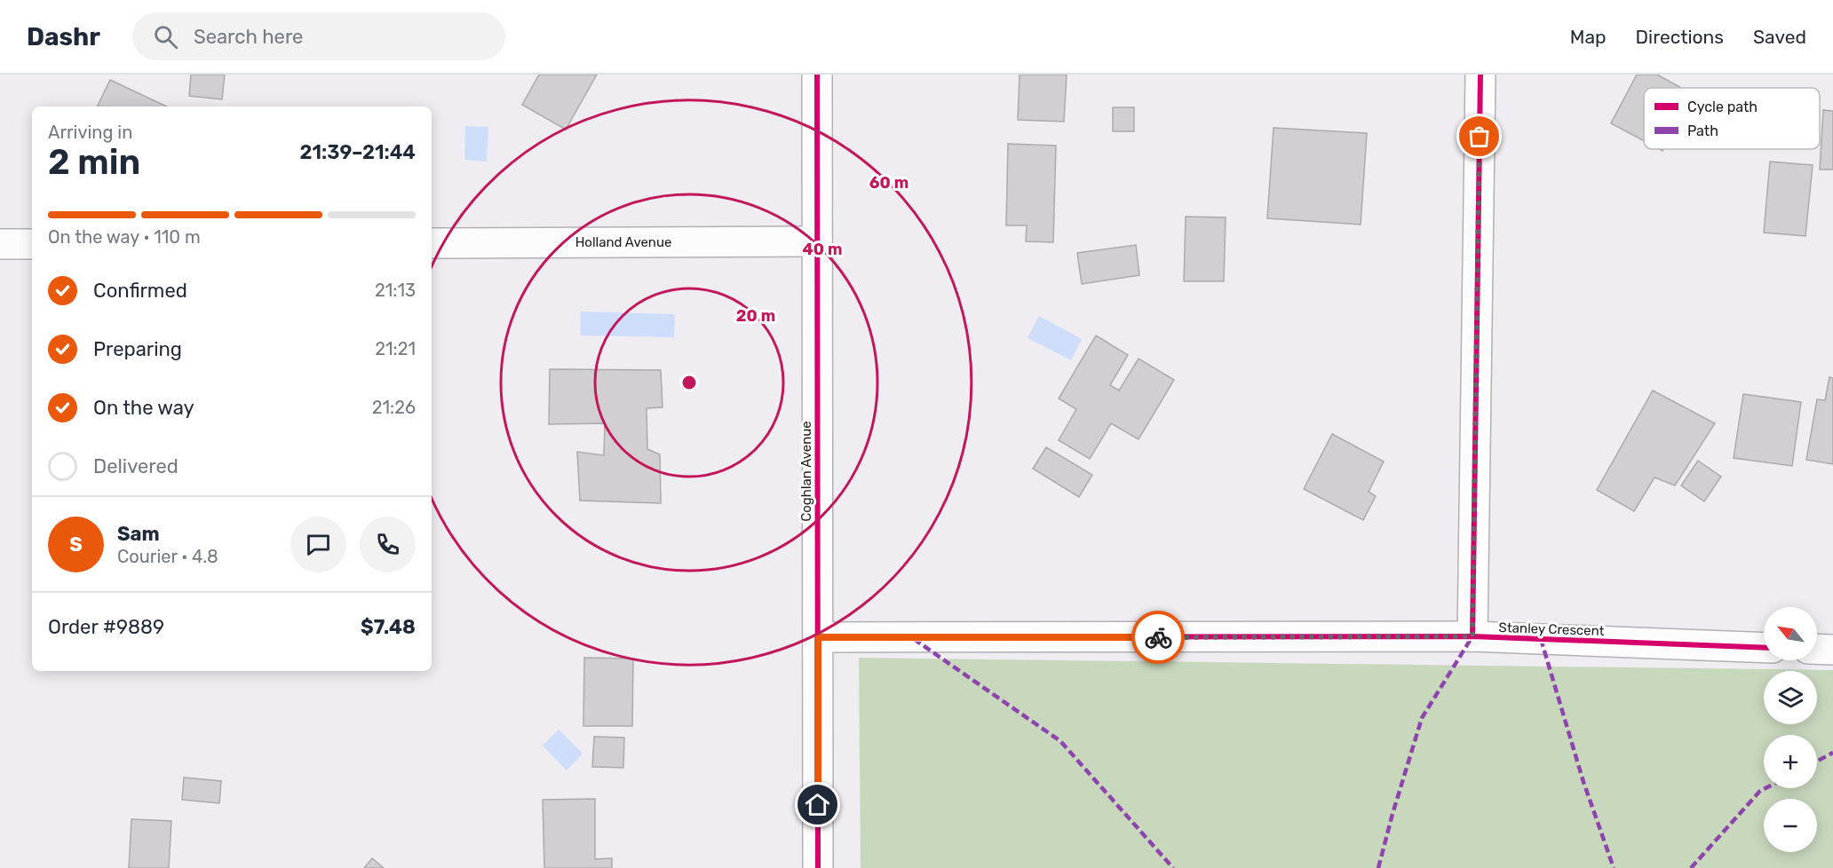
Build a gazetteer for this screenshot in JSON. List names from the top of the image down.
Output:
{
  "streets": {
    "street": ["Holland Avenue", "Coghlan Avenue", "Stanley Crescent"]
  },
  "crossings": [
    ["Holland Avenue", "Coghlan Avenue"],
    ["Coghlan Avenue", "Stanley Crescent"]
  ],
  "legend": ["Cycle path", "Path"],
  "north": "top left",
  "page": {
    "header": "Dashr",
    "search": "Search here",
    "nav": ["Map", "Directions", "Saved"],
    "heading": ["2 min", "Arriving in", "21:39–21:44"],
    "panel": [
      "Sam",
      "Courier · 4.8",
      "Order #9889",
      "$7.48"
    ],
    "bar": "On the way · 110 m",
    "list": [
      ["Confirmed", "21:13"],
      ["Preparing", "21:21"],
      ["On the way", "21:26"],
      "Delivered"
    ],
    "round": "S",
    "map_buttons": ["+", "−"]
  },
  "rings": ["60 m", "40 m", "20 m"]
}
